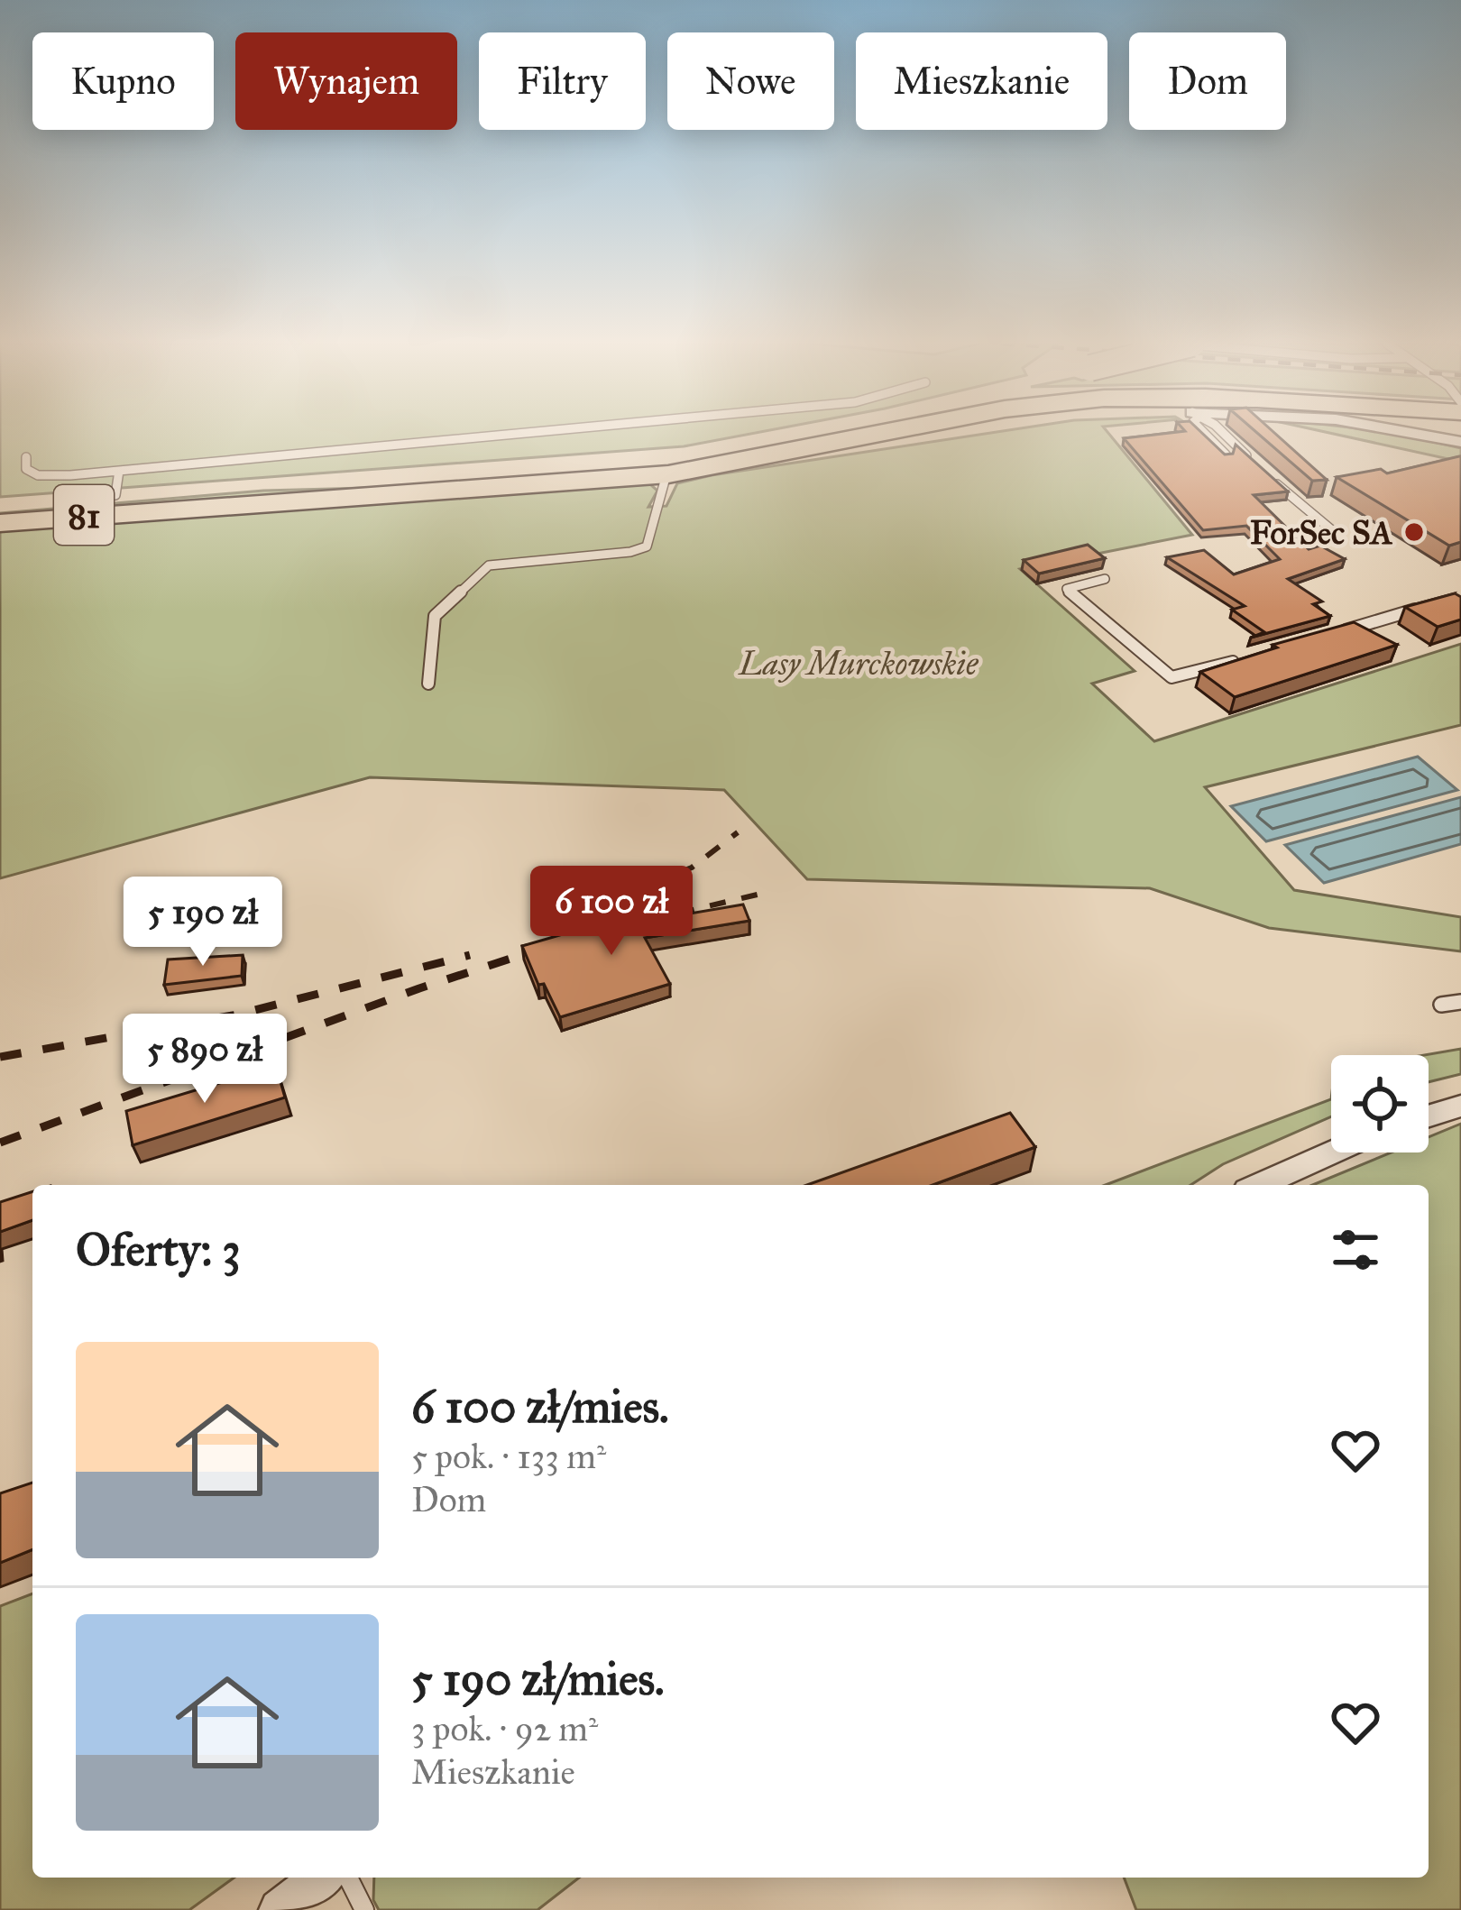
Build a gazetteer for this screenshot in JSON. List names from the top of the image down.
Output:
{
  "streets": {
    "main road": ["81"]
  },
  "parks": ["Lasy Murckowskie"],
  "places": ["ForSec SA"],
  "page": {
    "chip": [
      "Kupno",
      "Wynajem",
      "Filtry",
      "Nowe",
      "Mieszkanie",
      "Dom"
    ],
    "price": ["6 100 zł", "5 190 zł", "5 890 zł"],
    "heading": "Oferty: 3",
    "list": [
      {
        "name": "6 100 zł/mies.",
        "note": "5 pok. · 133 m² · Dom"
      },
      {
        "name": "5 190 zł/mies.",
        "note": "3 pok. · 92 m² · Mieszkanie"
      }
    ]
  }
}
